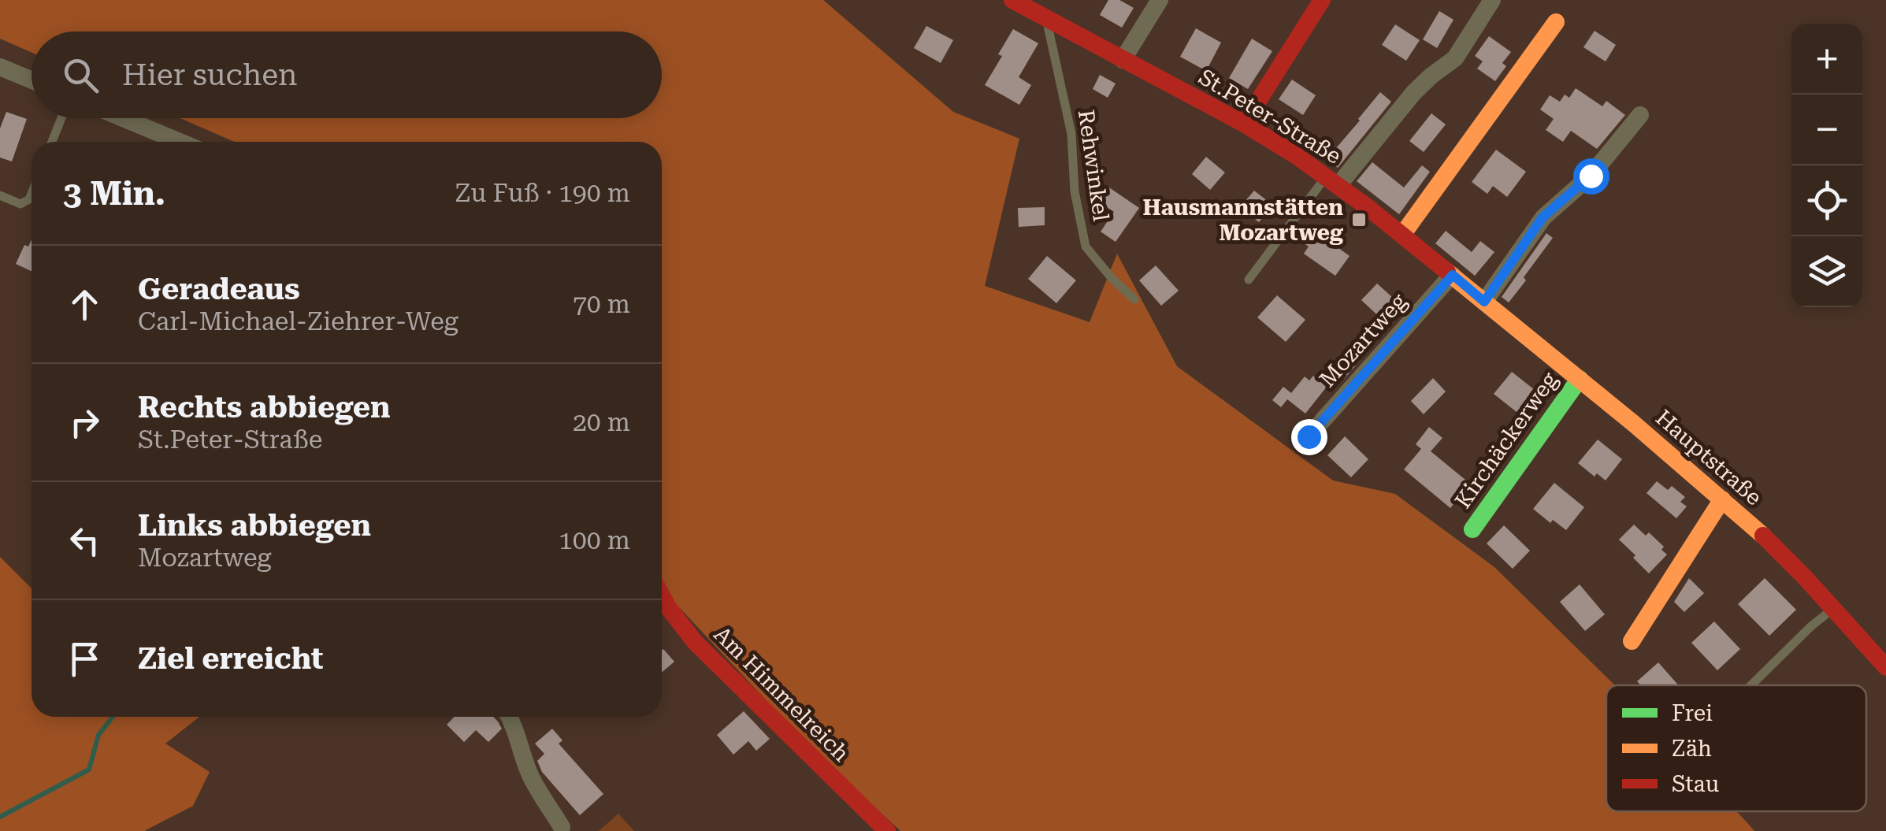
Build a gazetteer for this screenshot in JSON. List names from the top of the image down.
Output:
{
  "streets": {
    "street": [
      "St.Peter-Straße",
      "Mozartweg",
      "Kirchäckerweg",
      "Hauptstraße",
      "Am Himmelreich"
    ],
    "lane": ["Rehwinkel"]
  },
  "crossings": [
    ["St.Peter-Straße", "Rehwinkel"],
    ["St.Peter-Straße", "Mozartweg"],
    ["St.Peter-Straße", "Hauptstraße"],
    ["Kirchäckerweg", "Hauptstraße"]
  ],
  "places": {
    "transit": ["Hausmannstätten Mozartweg"]
  },
  "legend": ["Frei", "Zäh", "Stau"],
  "page": {
    "map_buttons": ["+", "−"],
    "search": "Hier suchen",
    "heading": ["3 Min.", "Zu Fuß · 190 m"],
    "list": [
      ["Geradeaus", "Carl-Michael-Ziehrer-Weg", "70 m"],
      ["Rechts abbiegen", "St.Peter-Straße", "20 m"],
      ["Links abbiegen", "Mozartweg", "100 m"],
      "Ziel erreicht"
    ]
  }
}
